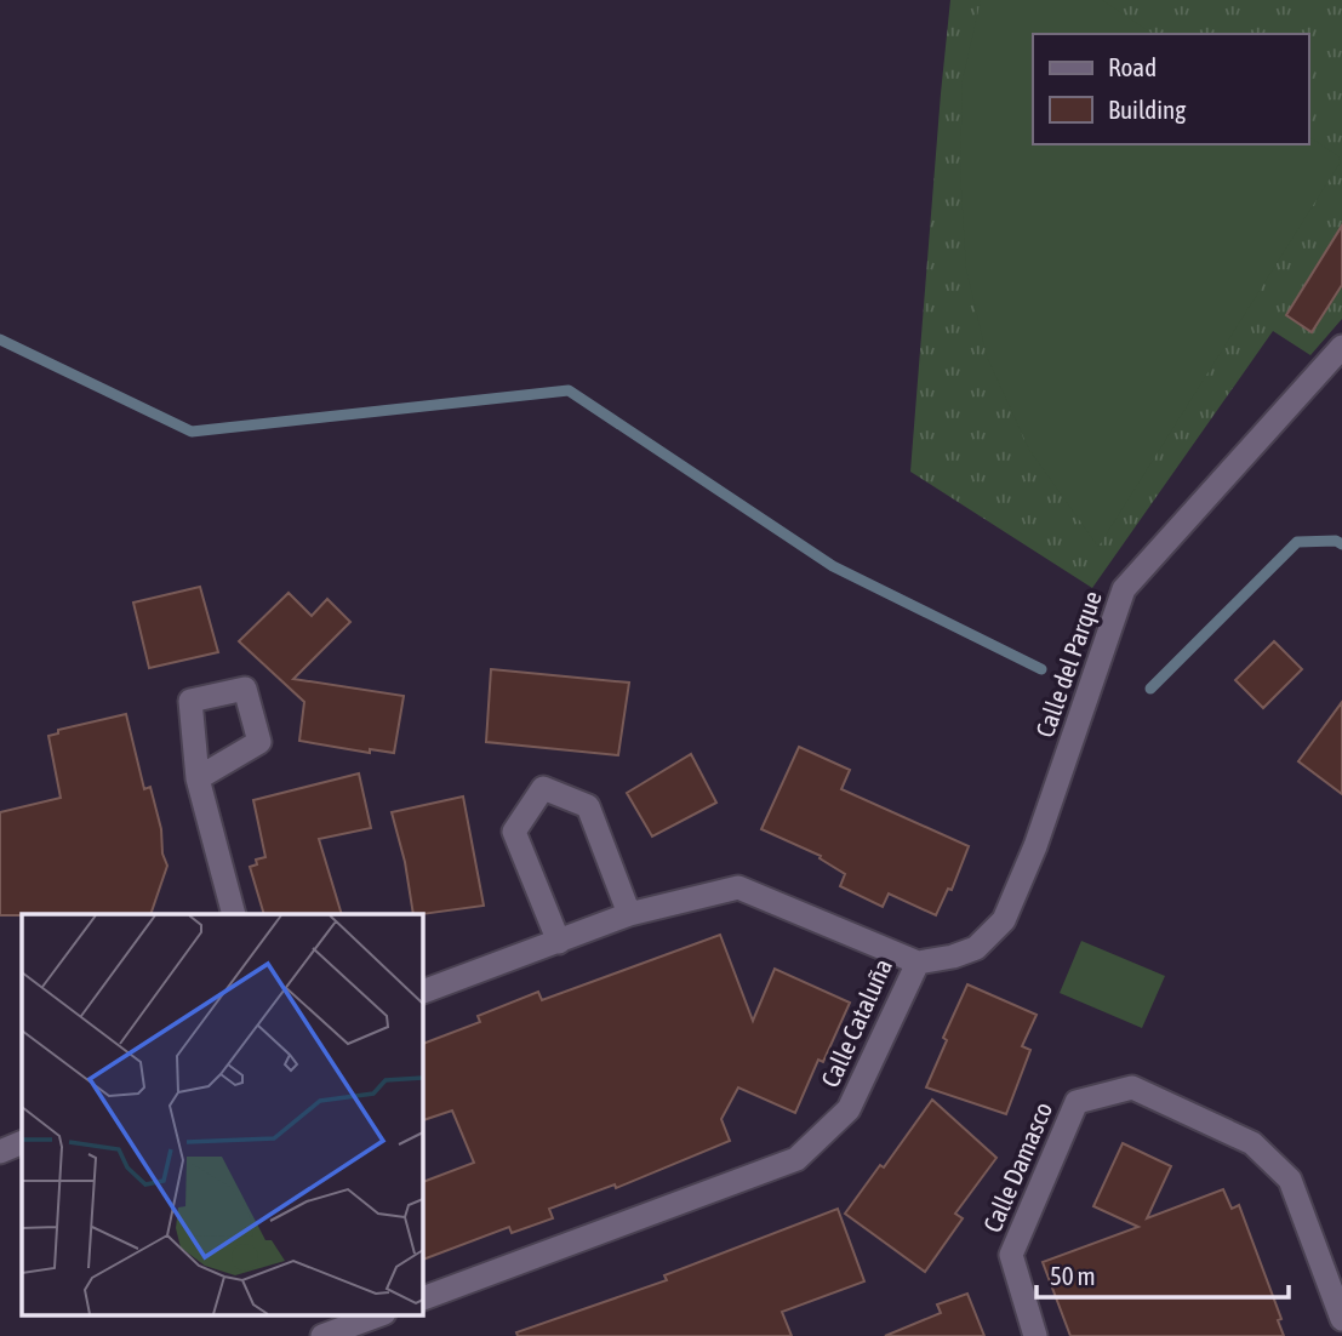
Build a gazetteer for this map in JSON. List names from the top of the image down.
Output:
{
  "streets": {
    "street": ["Calle del Parque", "Calle Cataluña", "Calle Damasco"]
  },
  "crossings": [
    ["Calle del Parque", "Calle Cataluña"]
  ],
  "legend": ["Road", "Building"],
  "scale_bar": "50 m"
}
